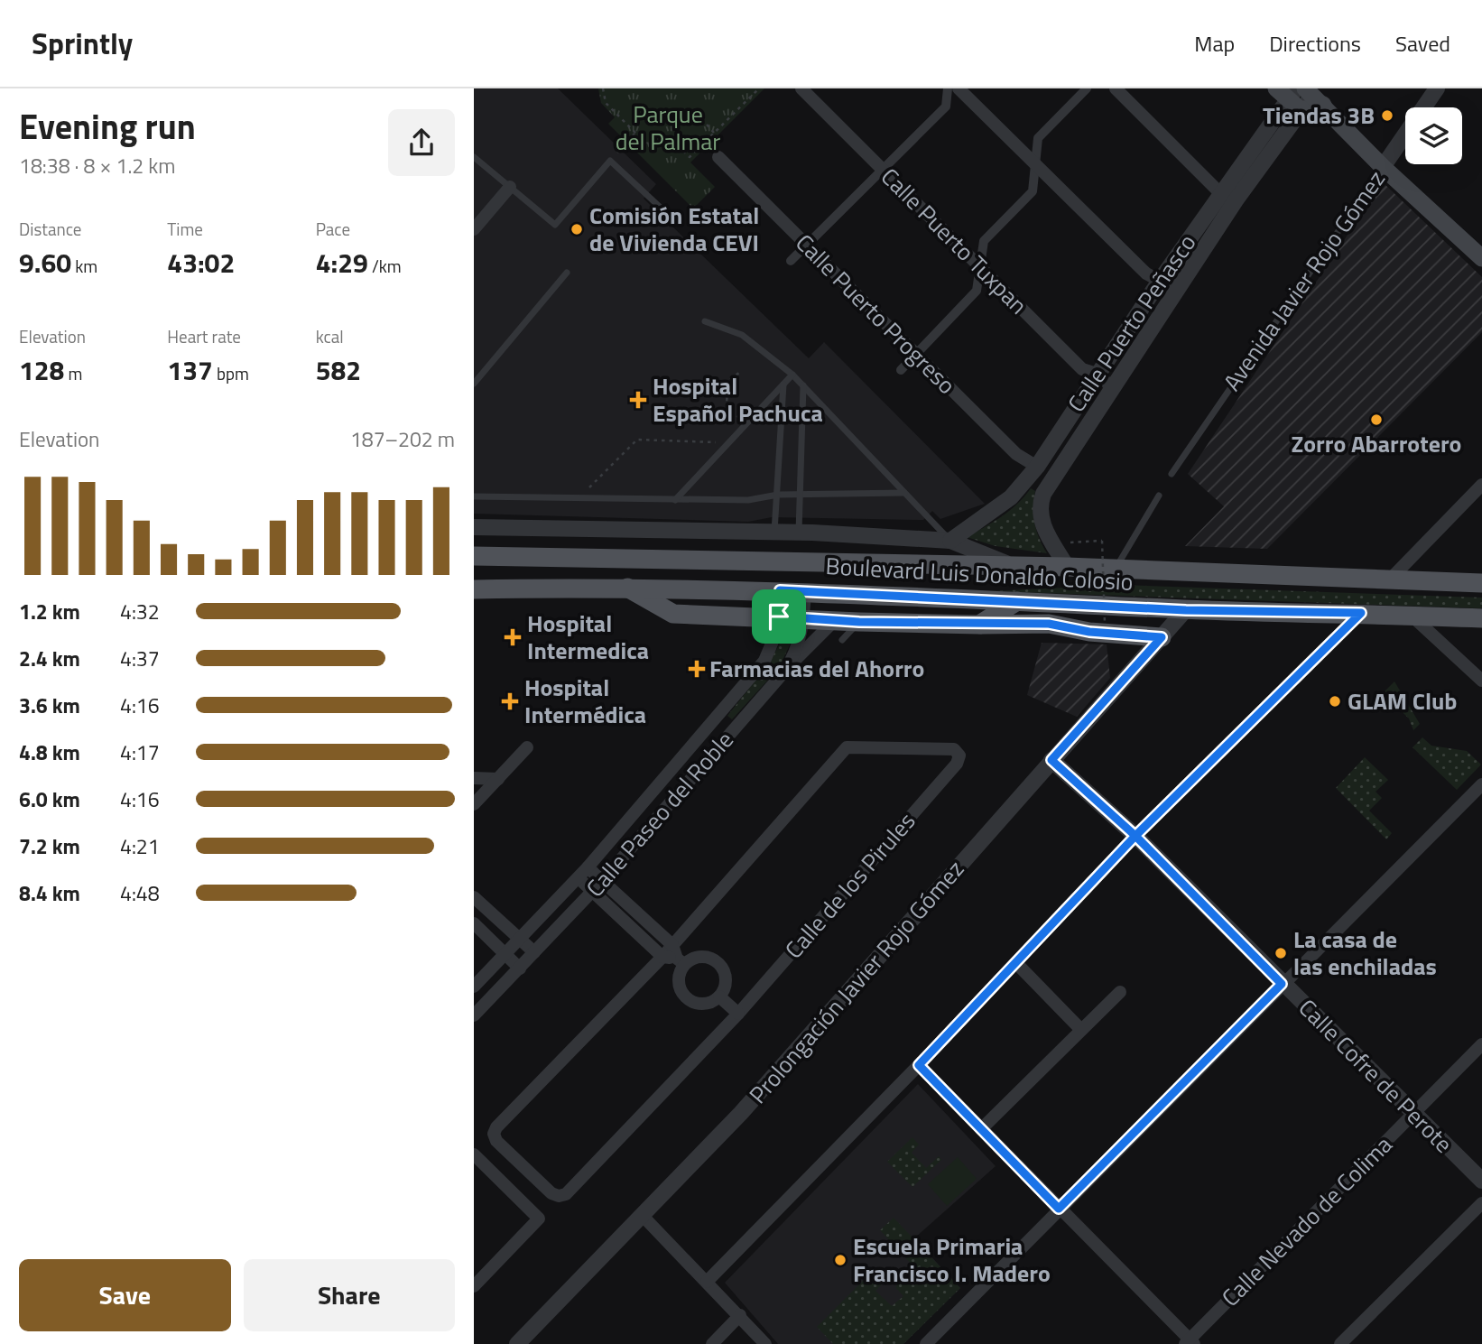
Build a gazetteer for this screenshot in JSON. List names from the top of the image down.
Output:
{
  "streets": {
    "main road": ["Boulevard Luis Donaldo Colosio"],
    "street": [
      "Calle Puerto Tuxpan",
      "Avenida Javier Rojo Gómez",
      "Calle Puerto Progreso",
      "Calle Puerto Peñasco",
      "Calle Paseo del Roble",
      "Calle de los Pirules",
      "Prolongación Javier Rojo Gómez",
      "Calle Cofre de Perote",
      "Calle Nevado de Colima"
    ]
  },
  "crossings": [
    ["Calle Puerto Tuxpan", "Calle Puerto Peñasco"],
    ["Calle Puerto Progreso", "Calle Puerto Peñasco"],
    ["Calle Puerto Peñasco", "Boulevard Luis Donaldo Colosio"],
    ["Boulevard Luis Donaldo Colosio", "Calle Paseo del Roble"],
    ["Boulevard Luis Donaldo Colosio", "Prolongación Javier Rojo Gómez"],
    ["Prolongación Javier Rojo Gómez", "Calle Cofre de Perote"],
    ["Calle Cofre de Perote", "Calle Nevado de Colima"]
  ],
  "parks": ["Parque del Palmar"],
  "places": {
    "other": [
      "Tiendas 3B",
      "Comisión Estatal de Vivienda CEVI",
      "Zorro Abarrotero",
      "GLAM Club",
      "La casa de las enchiladas",
      "Escuela Primaria Francisco I. Madero"
    ],
    "health": [
      "Hospital Español Pachuca",
      "Hospital Intermedica",
      "Farmacias del Ahorro",
      "Hospital Intermédica"
    ]
  },
  "page": {
    "header": "Sprintly",
    "nav": ["Map", "Directions", "Saved"],
    "heading": ["Evening run", "18:38 · 8 × 1.2 km"],
    "stats": [
      ["Distance", "9.60 km"],
      ["Time", "43:02"],
      ["Pace", "4:29 /km"],
      ["Elevation", "128 m"],
      ["Heart rate", "137 bpm"],
      ["kcal", "582"]
    ],
    "chart": ["Elevation", "187–202 m"],
    "list": [
      {
        "name": "1.2 km",
        "note": "4:32"
      },
      {
        "name": "2.4 km",
        "note": "4:37"
      },
      {
        "name": "3.6 km",
        "note": "4:16"
      },
      {
        "name": "4.8 km",
        "note": "4:17"
      },
      {
        "name": "6.0 km",
        "note": "4:16"
      },
      {
        "name": "7.2 km",
        "note": "4:21"
      },
      {
        "name": "8.4 km",
        "note": "4:48"
      }
    ],
    "buttons": ["Save", "Share"]
  }
}
